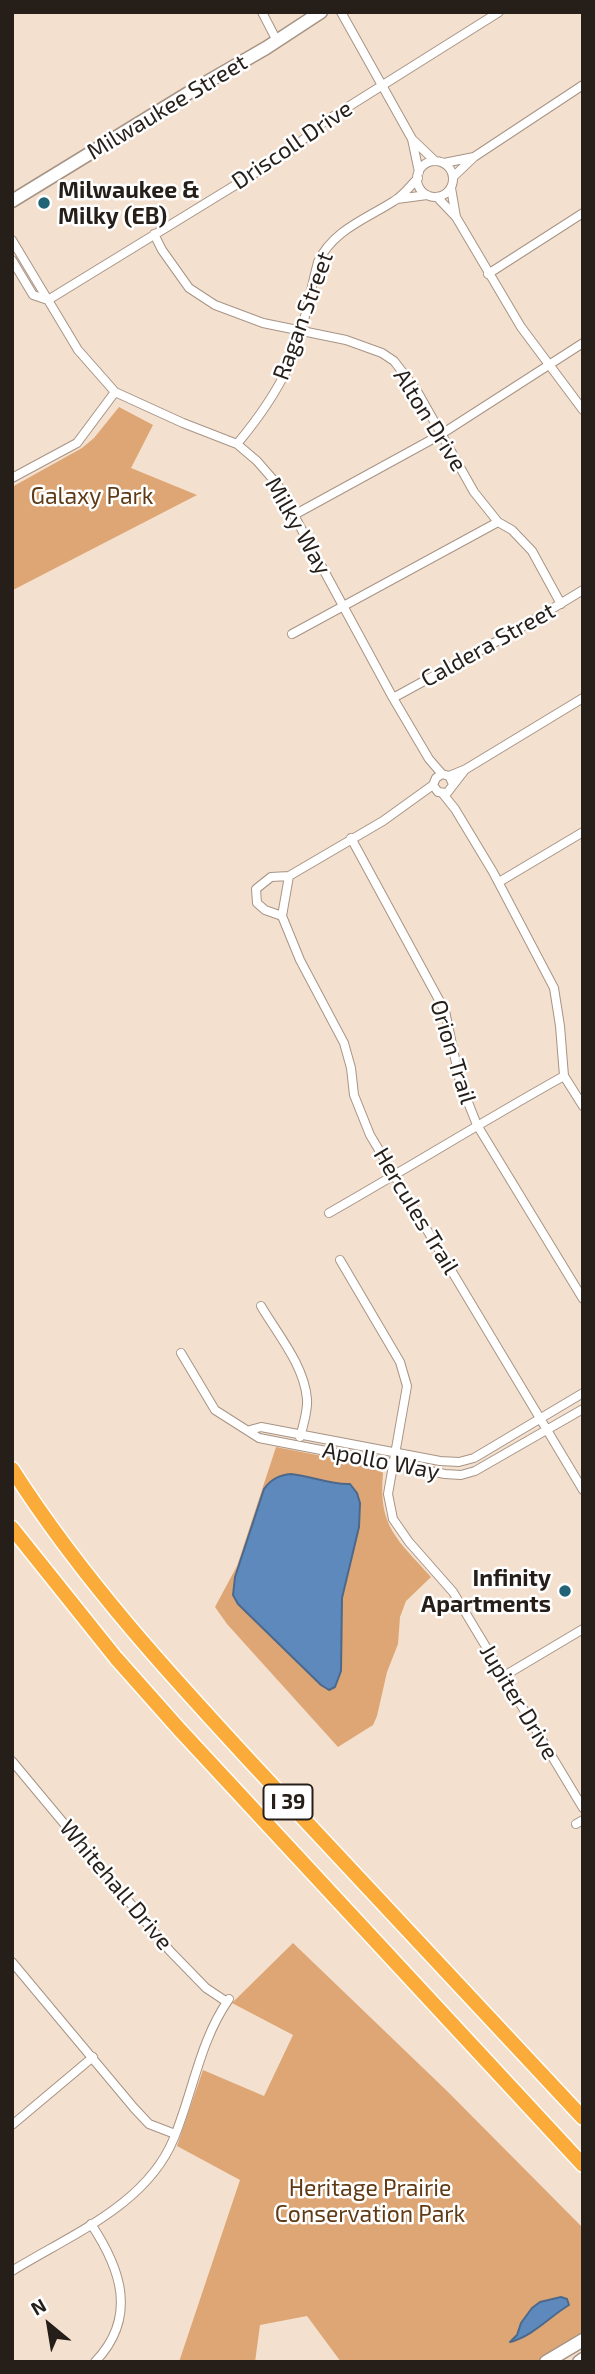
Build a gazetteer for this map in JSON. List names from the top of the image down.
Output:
{
  "streets": {
    "highway": ["I 39"],
    "street": [
      "Milwaukee Street",
      "Driscoll Drive",
      "Ragan Street",
      "Alton Drive",
      "Milky Way",
      "Caldera Street",
      "Orion Trail",
      "Hercules Trail",
      "Apollo Way",
      "Jupiter Drive",
      "Whitehall Drive"
    ]
  },
  "crossings": [
    ["Driscoll Drive", "Alton Drive"],
    ["Driscoll Drive", "Milky Way"],
    ["Ragan Street", "Alton Drive"],
    ["Ragan Street", "Milky Way"],
    ["Alton Drive", "Caldera Street"],
    ["Milky Way", "Caldera Street"],
    ["Hercules Trail", "Apollo Way"],
    ["Apollo Way", "Jupiter Drive"]
  ],
  "parks": ["Galaxy Park", "Heritage Prairie Conservation Park"],
  "places": ["Milwaukee & Milky (EB)", "Infinity Apartments"],
  "north": "top left"
}
